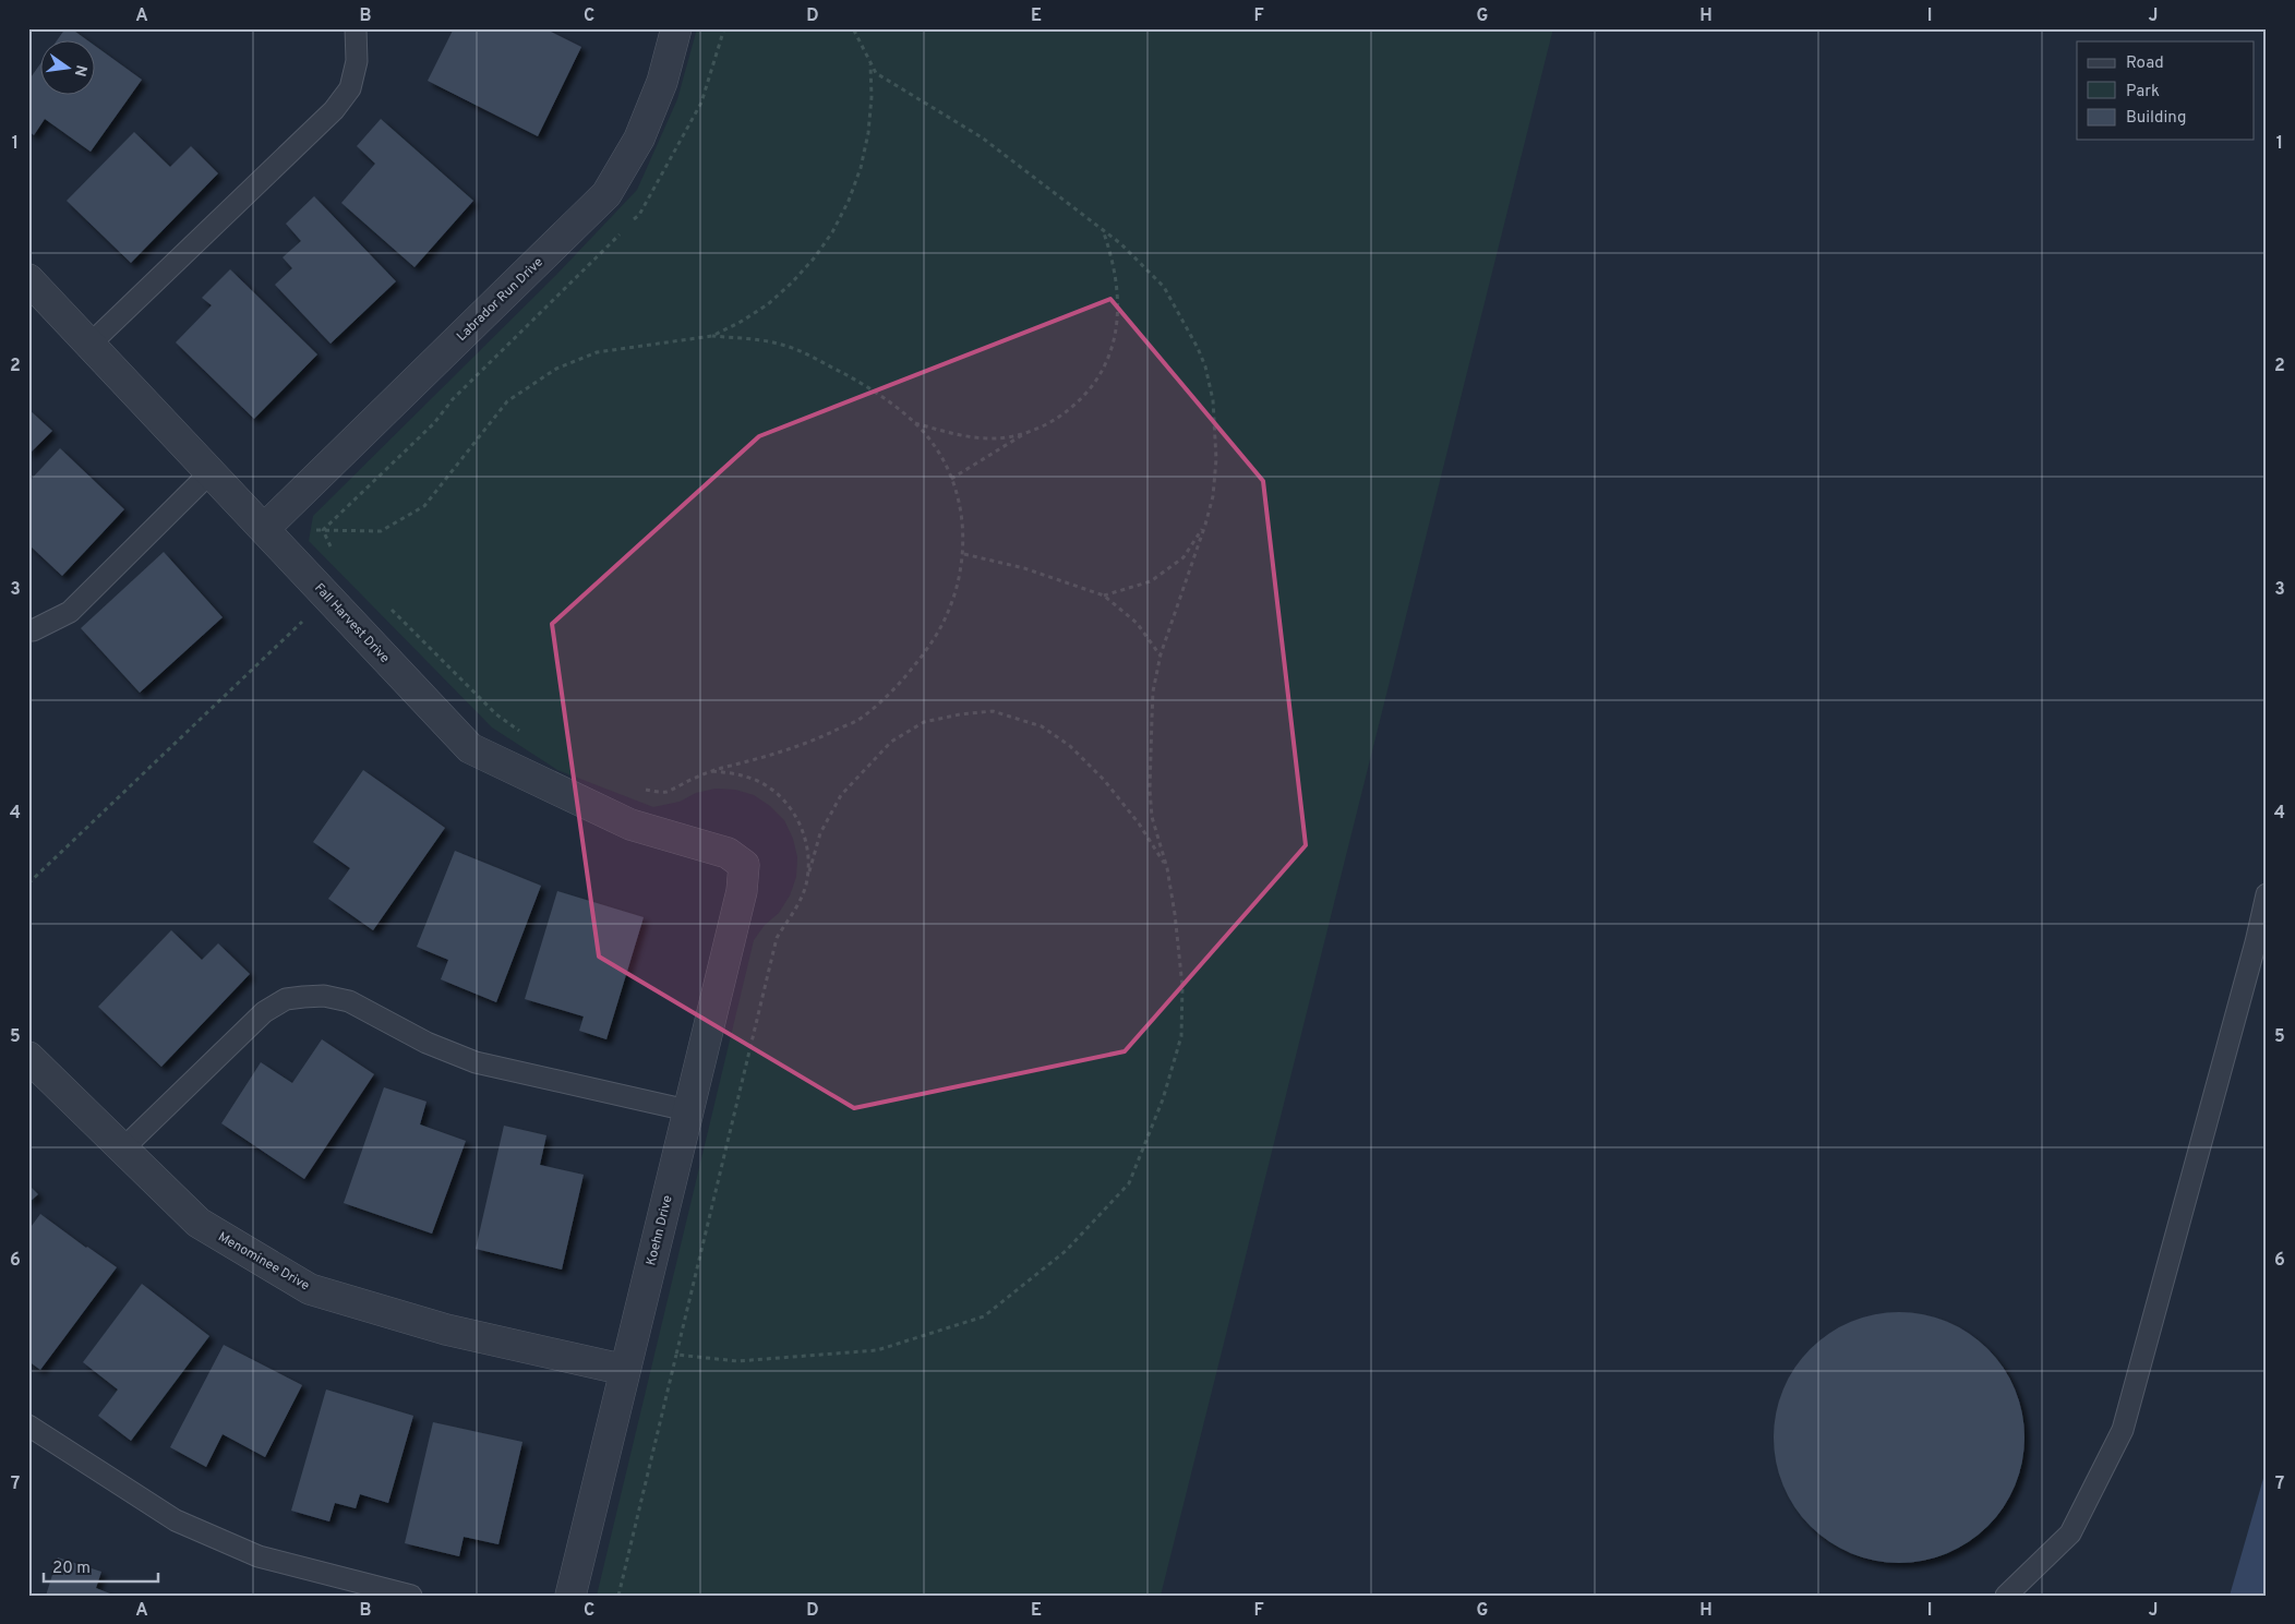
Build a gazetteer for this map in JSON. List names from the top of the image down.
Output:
{
  "streets": {
    "street": [
      "Labrador Run Drive",
      "Fall Harvest Drive",
      "Koehn Drive",
      "Menominee Drive"
    ]
  },
  "crossings": [
    ["Labrador Run Drive", "Fall Harvest Drive"],
    ["Fall Harvest Drive", "Koehn Drive"],
    ["Koehn Drive", "Menominee Drive"]
  ],
  "legend": ["Road", "Park", "Building"],
  "scale_bar": "20 m",
  "north": "right",
  "grid": {
    "columns": [
      "A",
      "B",
      "C",
      "D",
      "E",
      "F",
      "G",
      "H",
      "I",
      "J"
    ],
    "rows": [
      "1",
      "2",
      "3",
      "4",
      "5",
      "6",
      "7"
    ]
  }
}
